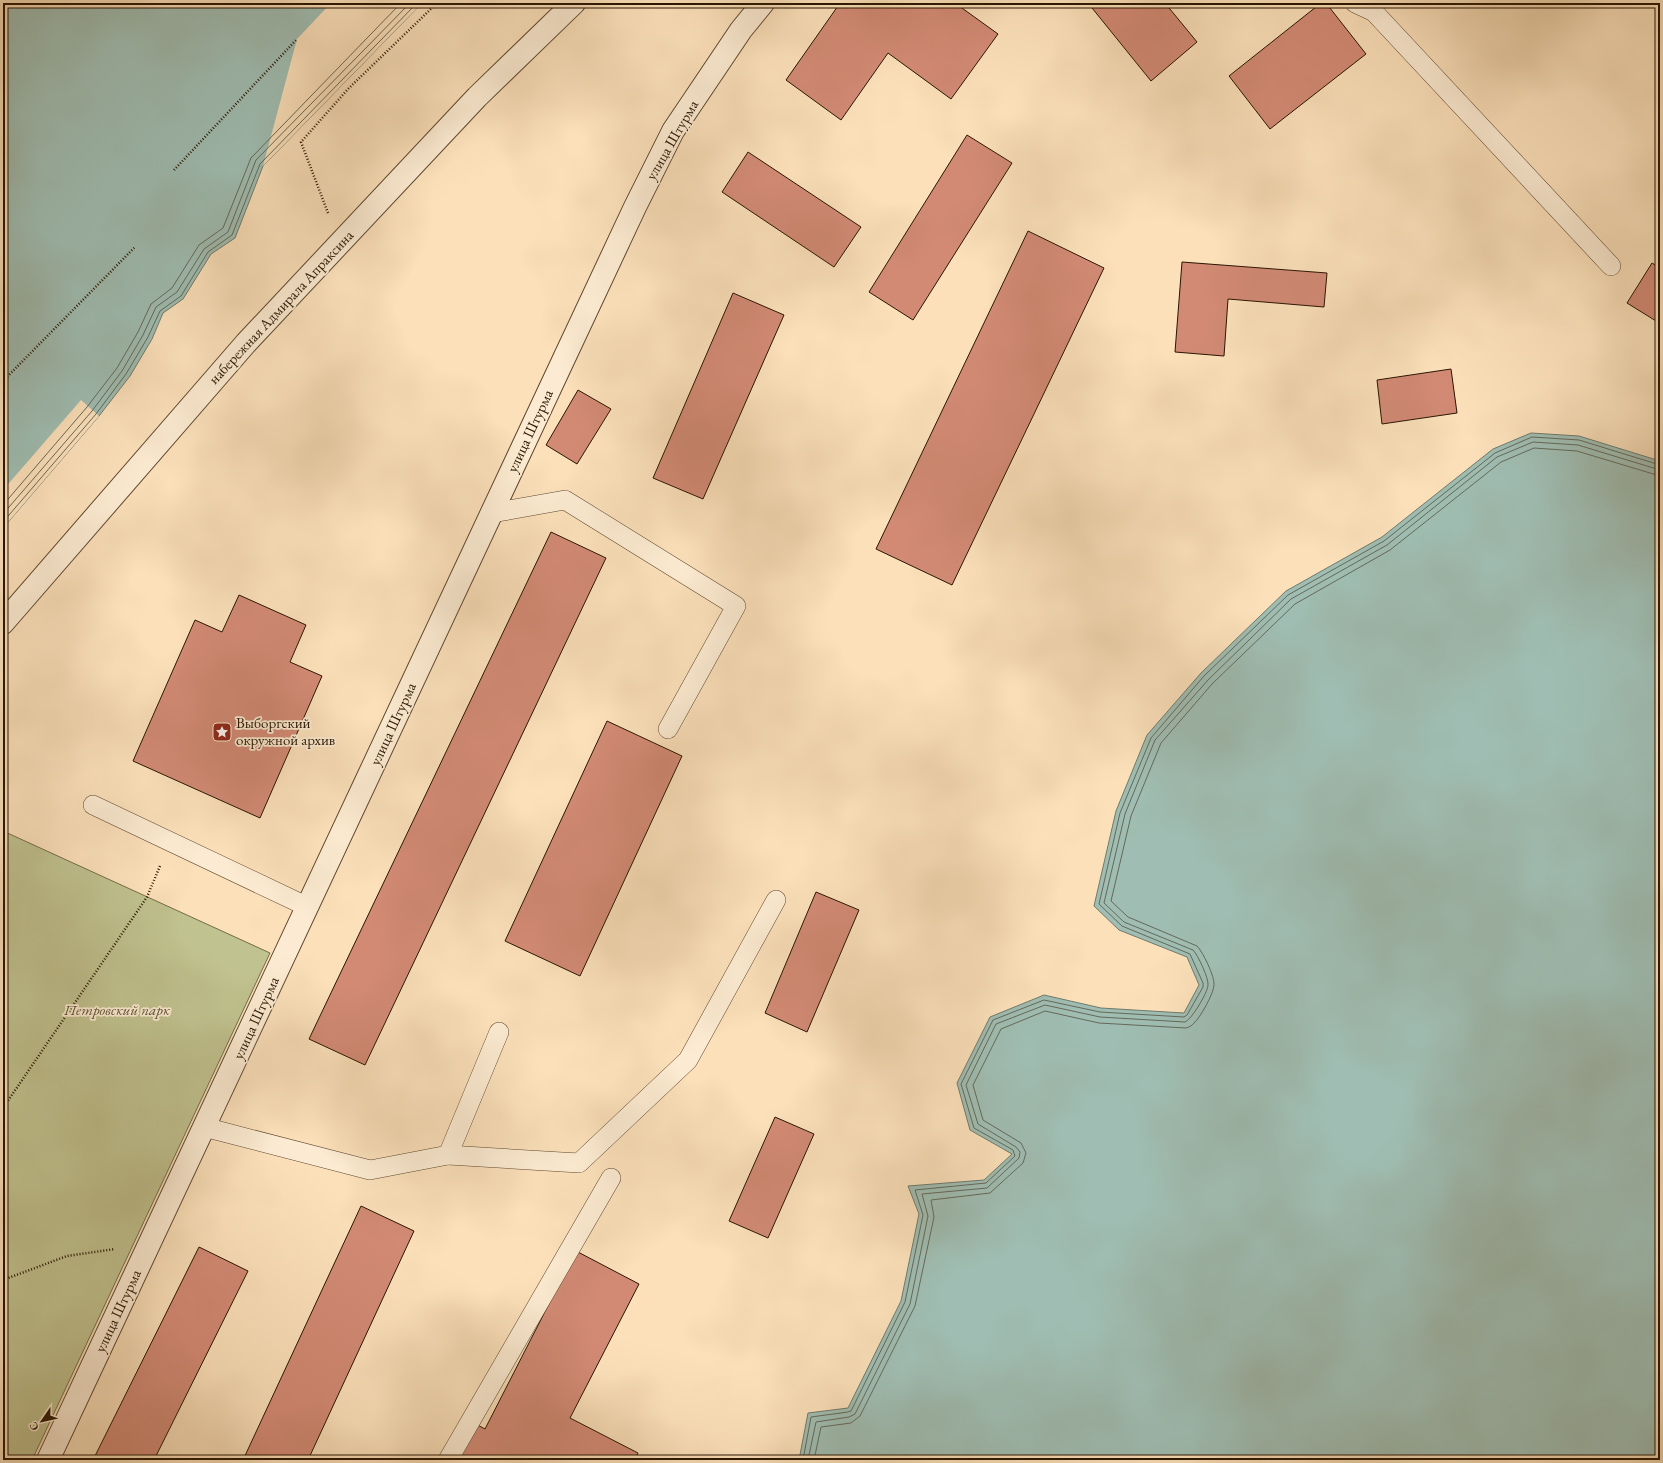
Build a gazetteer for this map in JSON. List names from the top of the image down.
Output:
{
  "streets": {
    "street": ["улица Штурма", "набережная Адмирала Апраксина"]
  },
  "parks": ["Петровский парк"],
  "places": {
    "place": ["Выборгский окружной архив"]
  },
  "north": "bottom left"
}
